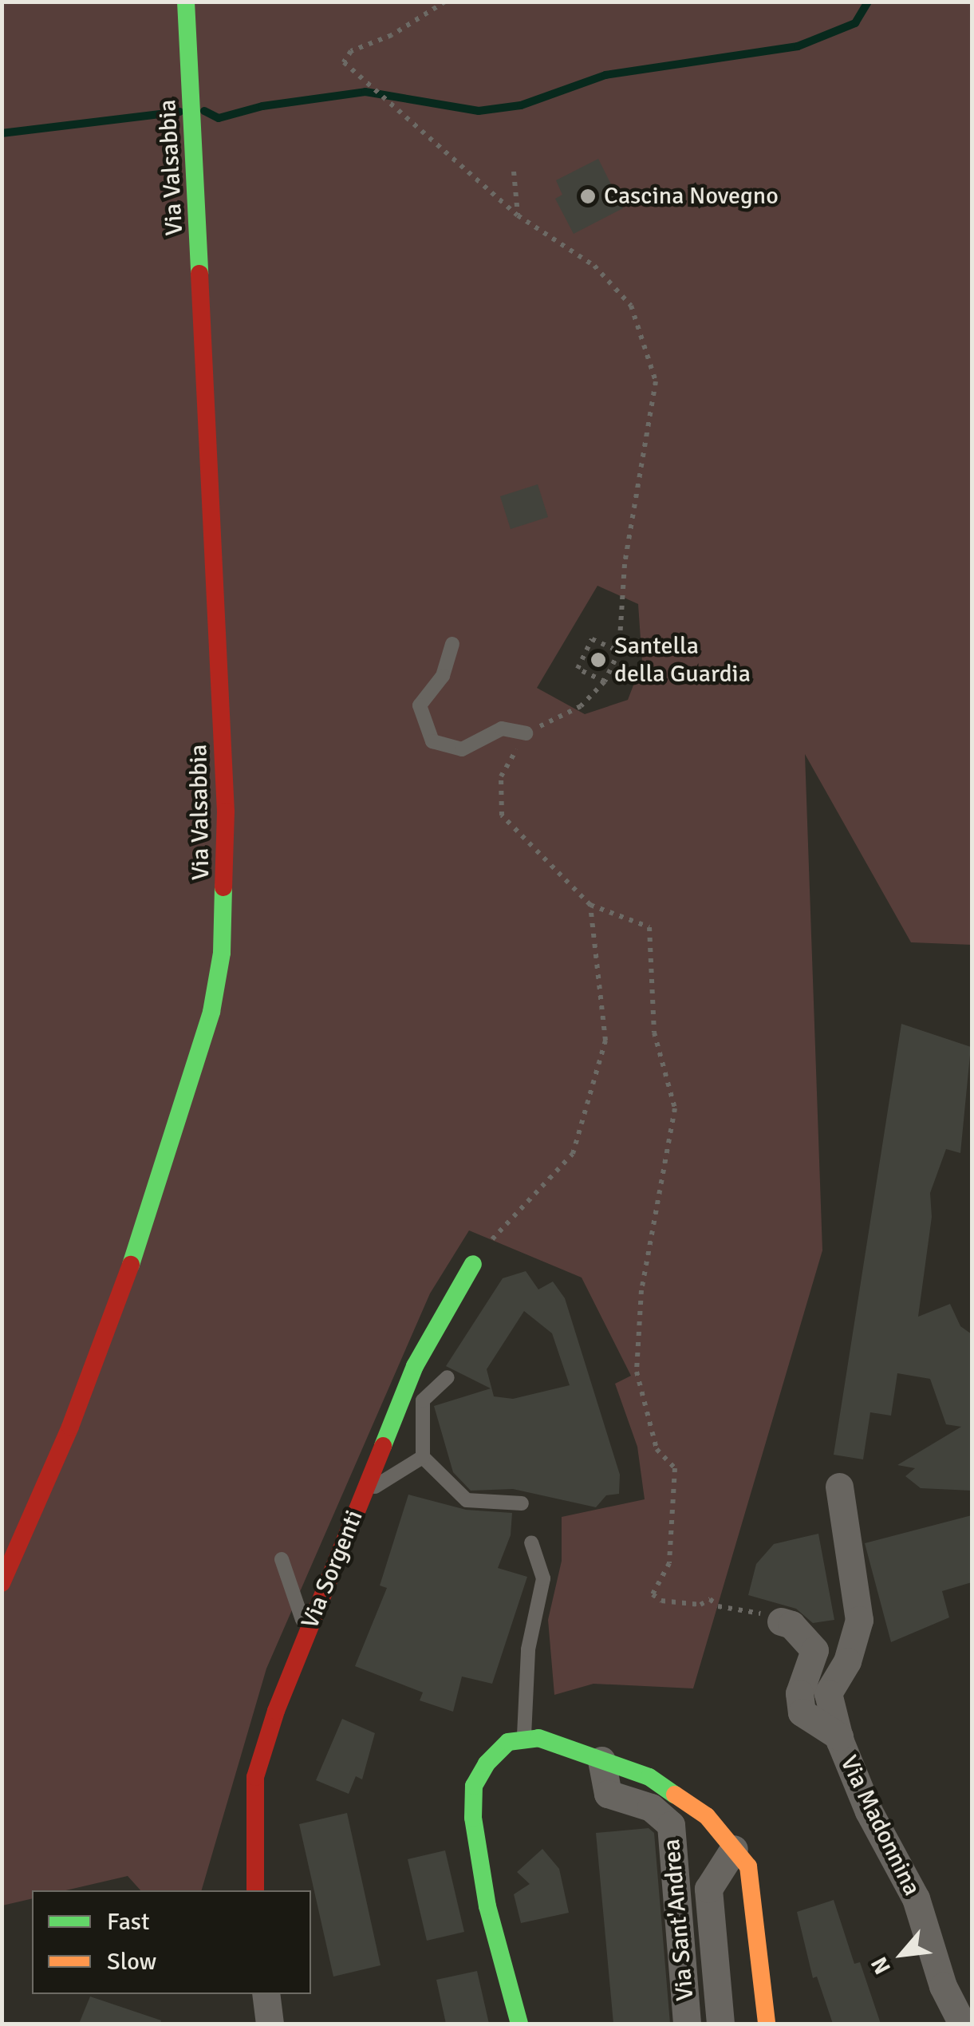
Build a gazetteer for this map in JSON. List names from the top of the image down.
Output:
{
  "streets": {
    "main road": ["Via Valsabbia", "Via Sorgenti", "Via Sant'Andrea"],
    "street": ["Via Madonnina"]
  },
  "places": ["Cascina Novegno", "Santella della Guardia"],
  "legend": ["Fast", "Slow"],
  "north": "bottom left"
}
